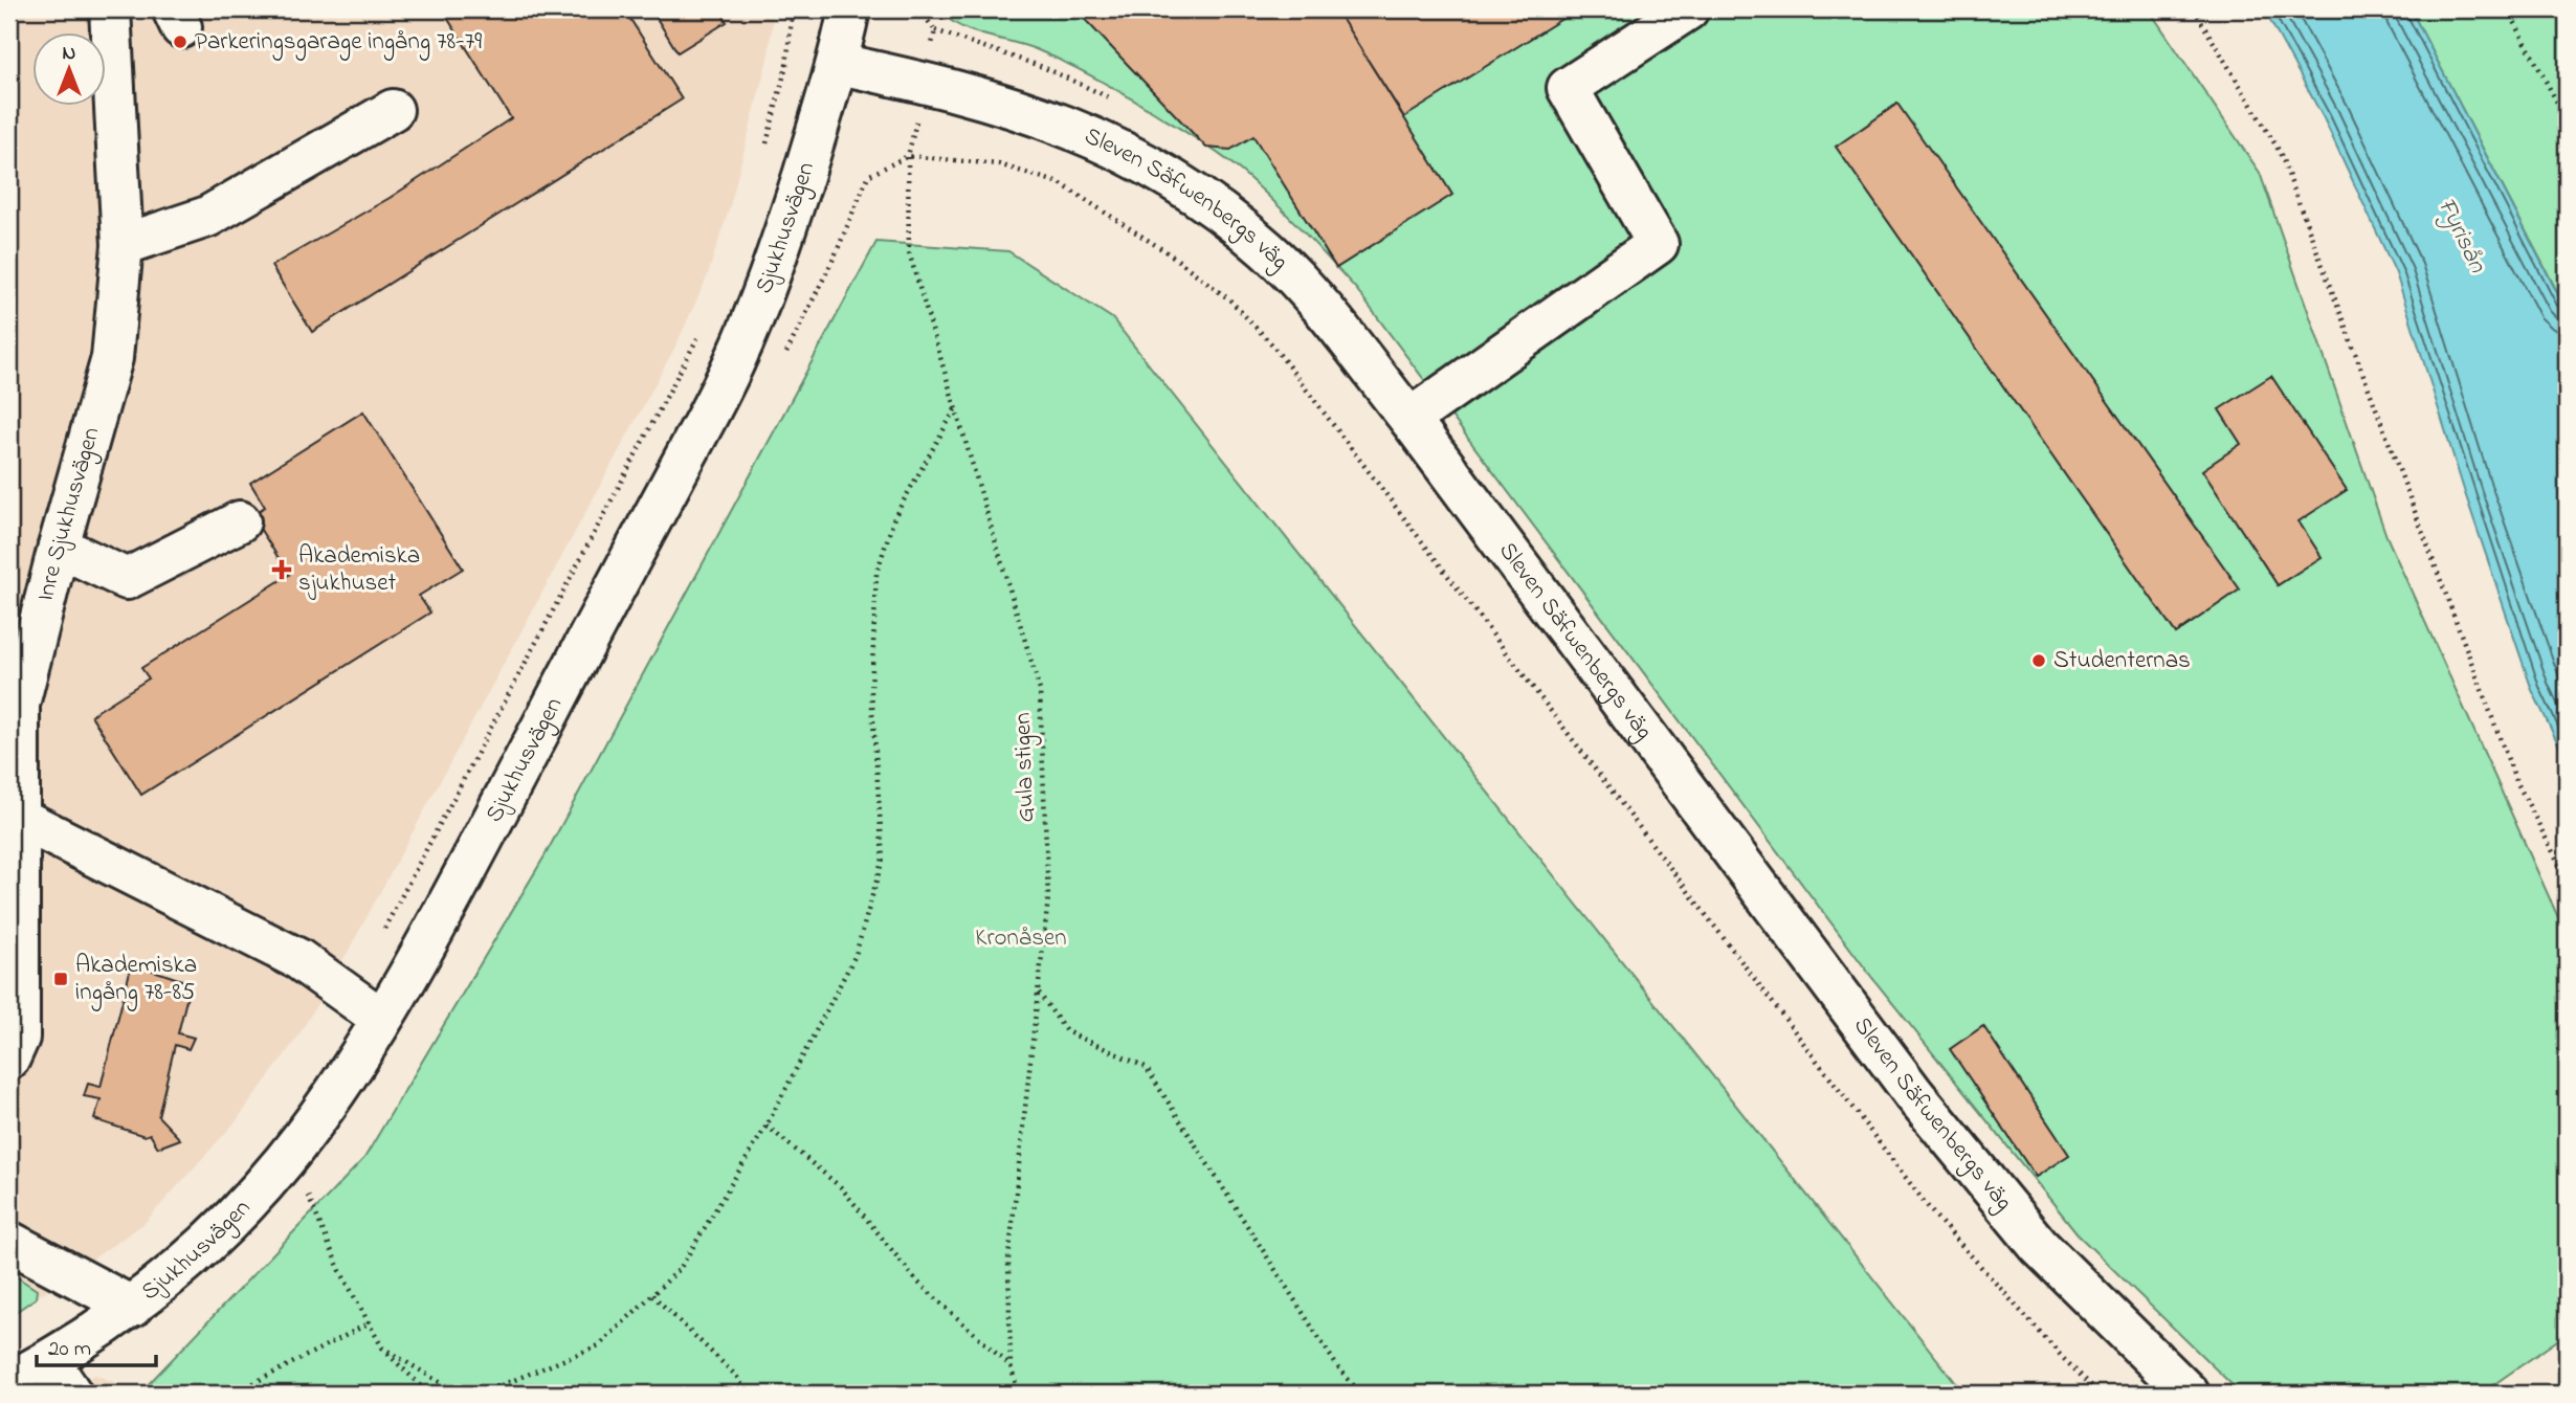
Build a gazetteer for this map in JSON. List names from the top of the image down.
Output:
{
  "streets": {
    "street": ["Sleven Säfwenbergs väg", "Sjukhusvägen", "Inre Sjukhusvägen"],
    "path": ["Gula stigen"]
  },
  "crossings": [
    ["Sleven Säfwenbergs väg", "Sjukhusvägen"]
  ],
  "water": ["Fyrisån"],
  "parks": ["Kronåsen"],
  "places": {
    "other": ["Parkeringsgarage ingång 78-79", "Studenternas"],
    "health": ["Akademiska sjukhuset"],
    "transit": ["Akademiska ingång 78-85"]
  },
  "scale_bar": "20 m",
  "north": "top"
}
